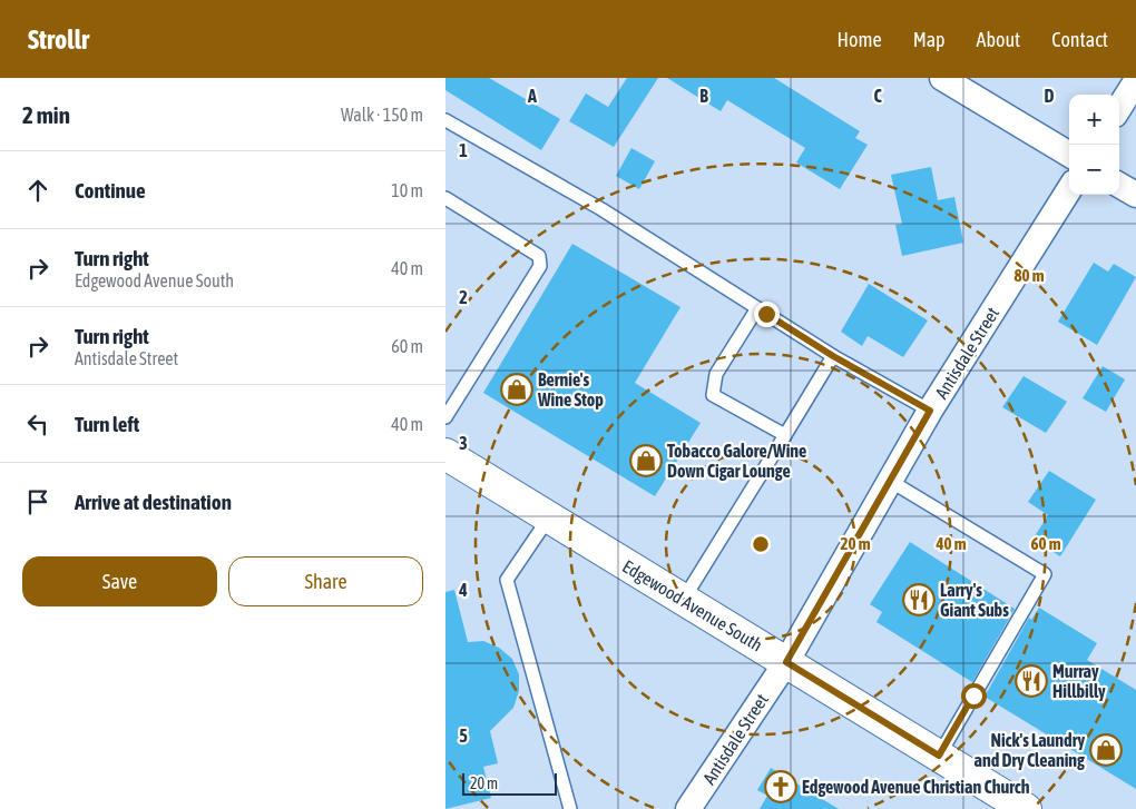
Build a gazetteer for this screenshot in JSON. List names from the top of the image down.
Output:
{
  "streets": {
    "main road": ["Edgewood Avenue South"],
    "street": ["Antisdale Street"]
  },
  "crossings": [
    ["Antisdale Street", "Edgewood Avenue South"]
  ],
  "places": {
    "shop": ["Bernie's Wine Stop", "Tobacco Galore/Wine Down Cigar Lounge", "Nick's Laundry and Dry Cleaning"],
    "restaurant": ["Larry's Giant Subs", "Murray Hillbilly"],
    "church": ["Edgewood Avenue Christian Church"]
  },
  "scale_bar": "20 m",
  "page": {
    "header": "Strollr",
    "nav": [
      "Home",
      "Map",
      "About",
      "Contact"
    ],
    "heading": ["2 min", "Walk · 150 m"],
    "map_buttons": ["+", "−"],
    "list": [
      ["Continue", "10 m"],
      ["Turn right", "Edgewood Avenue South", "40 m"],
      ["Turn right", "Antisdale Street", "60 m"],
      ["Turn left", "40 m"],
      "Arrive at destination"
    ],
    "buttons": ["Save", "Share"],
    "scale": "20 m"
  },
  "grid": {
    "columns": [
      "A",
      "B",
      "C",
      "D"
    ],
    "rows": [
      "1",
      "2",
      "3",
      "4",
      "5"
    ]
  },
  "rings": [
    "80 m",
    "20 m",
    "40 m",
    "60 m"
  ]
}
